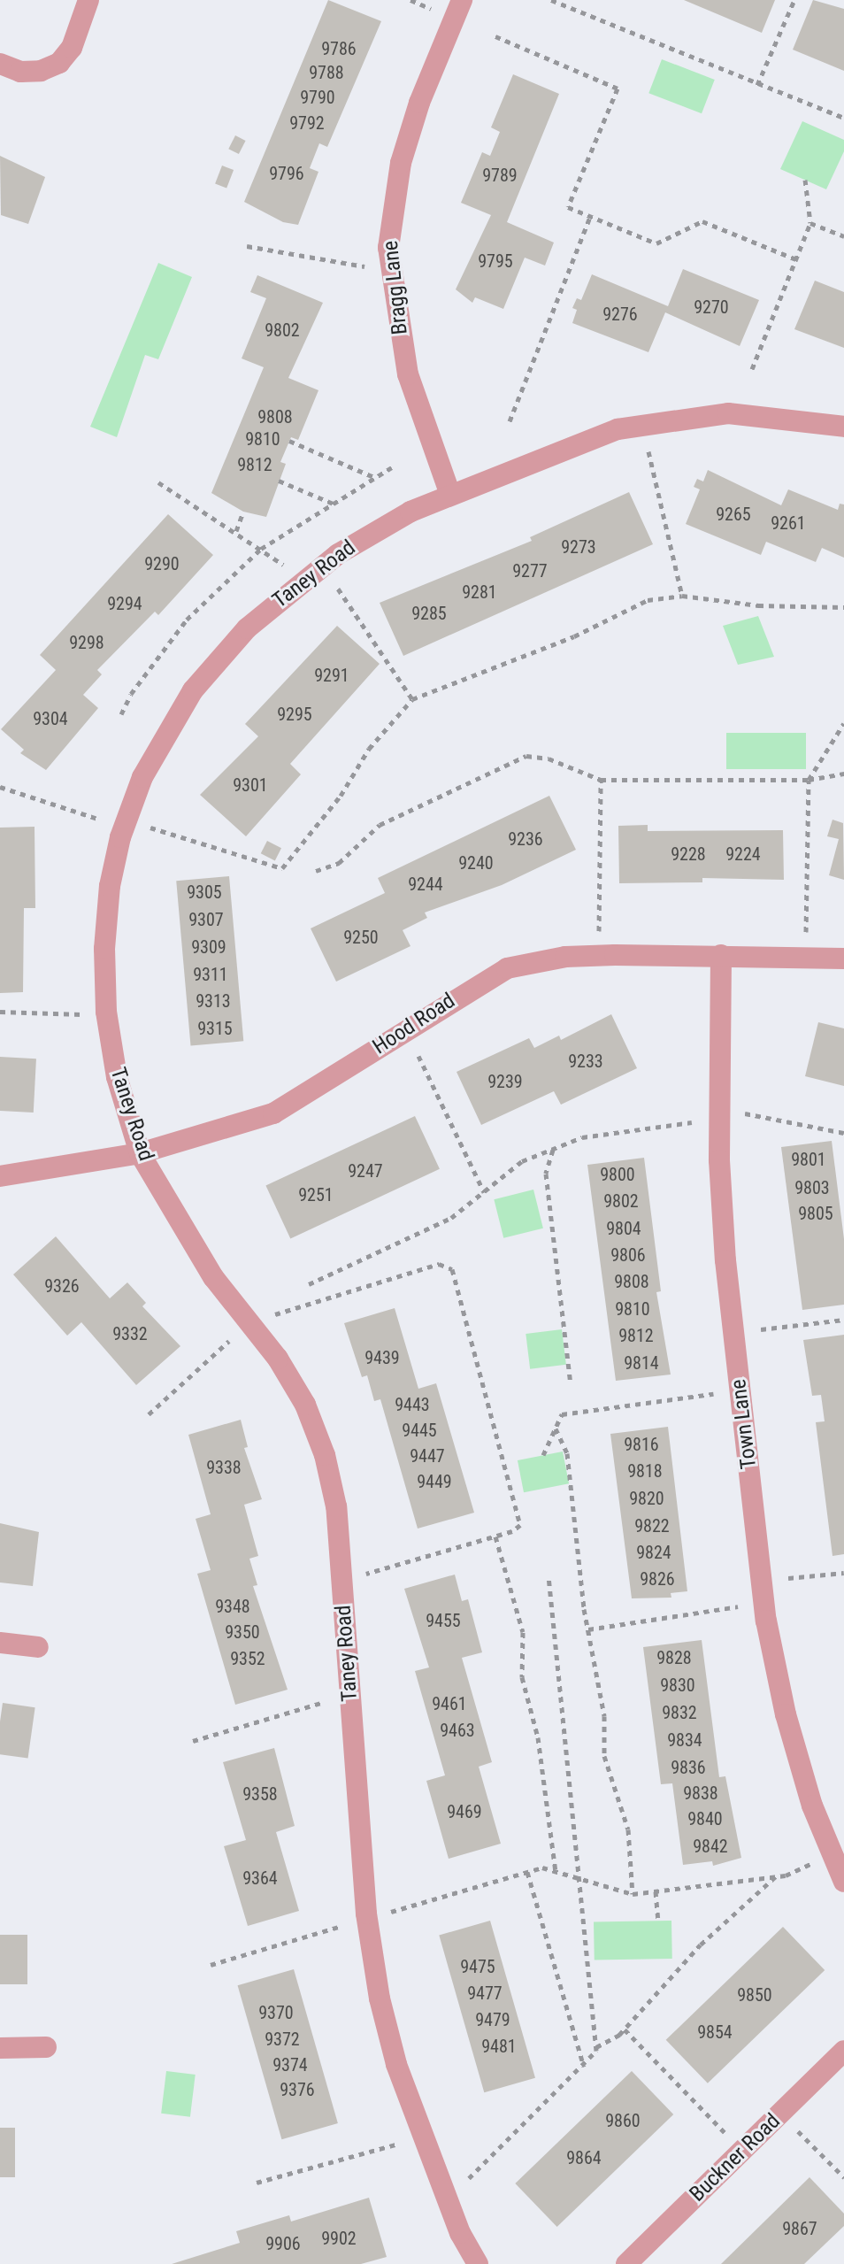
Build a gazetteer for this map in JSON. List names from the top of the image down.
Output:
{
  "streets": {
    "street": [
      "Bragg Lane",
      "Taney Road",
      "Hood Road",
      "Town Lane",
      "Buckner Road"
    ]
  },
  "crossings": [
    ["Bragg Lane", "Taney Road"],
    ["Taney Road", "Hood Road"],
    ["Hood Road", "Town Lane"]
  ],
  "house_numbers": [
    "9786",
    "9788",
    "9790",
    "9792",
    "9796",
    "9789",
    "9795",
    "9270",
    "9276",
    "9802",
    "9808",
    "9810",
    "9812",
    "9265",
    "9261",
    "9273",
    "9290",
    "9277",
    "9281",
    "9294",
    "9285",
    "9298",
    "9291",
    "9295",
    "9304",
    "9301",
    "9236",
    "9228",
    "9224",
    "9240",
    "9244",
    "9305",
    "9307",
    "9250",
    "9309",
    "9311",
    "9313",
    "9315",
    "9233",
    "9239",
    "9801",
    "9247",
    "9800",
    "9803",
    "9251",
    "9802",
    "9805",
    "9804",
    "9806",
    "9808",
    "9326",
    "9810",
    "9332",
    "9812",
    "9439",
    "9814",
    "9443",
    "9445",
    "9816",
    "9447",
    "9338",
    "9818",
    "9449",
    "9820",
    "9822",
    "9824",
    "9826",
    "9348",
    "9455",
    "9350",
    "9828",
    "9352",
    "9830",
    "9461",
    "9832",
    "9463",
    "9834",
    "9836",
    "9838",
    "9358",
    "9469",
    "9840",
    "9842",
    "9364",
    "9475",
    "9477",
    "9850",
    "9370",
    "9479",
    "9854",
    "9372",
    "9481",
    "9374",
    "9376",
    "9860",
    "9864",
    "9867",
    "9902",
    "9906"
  ]
}
